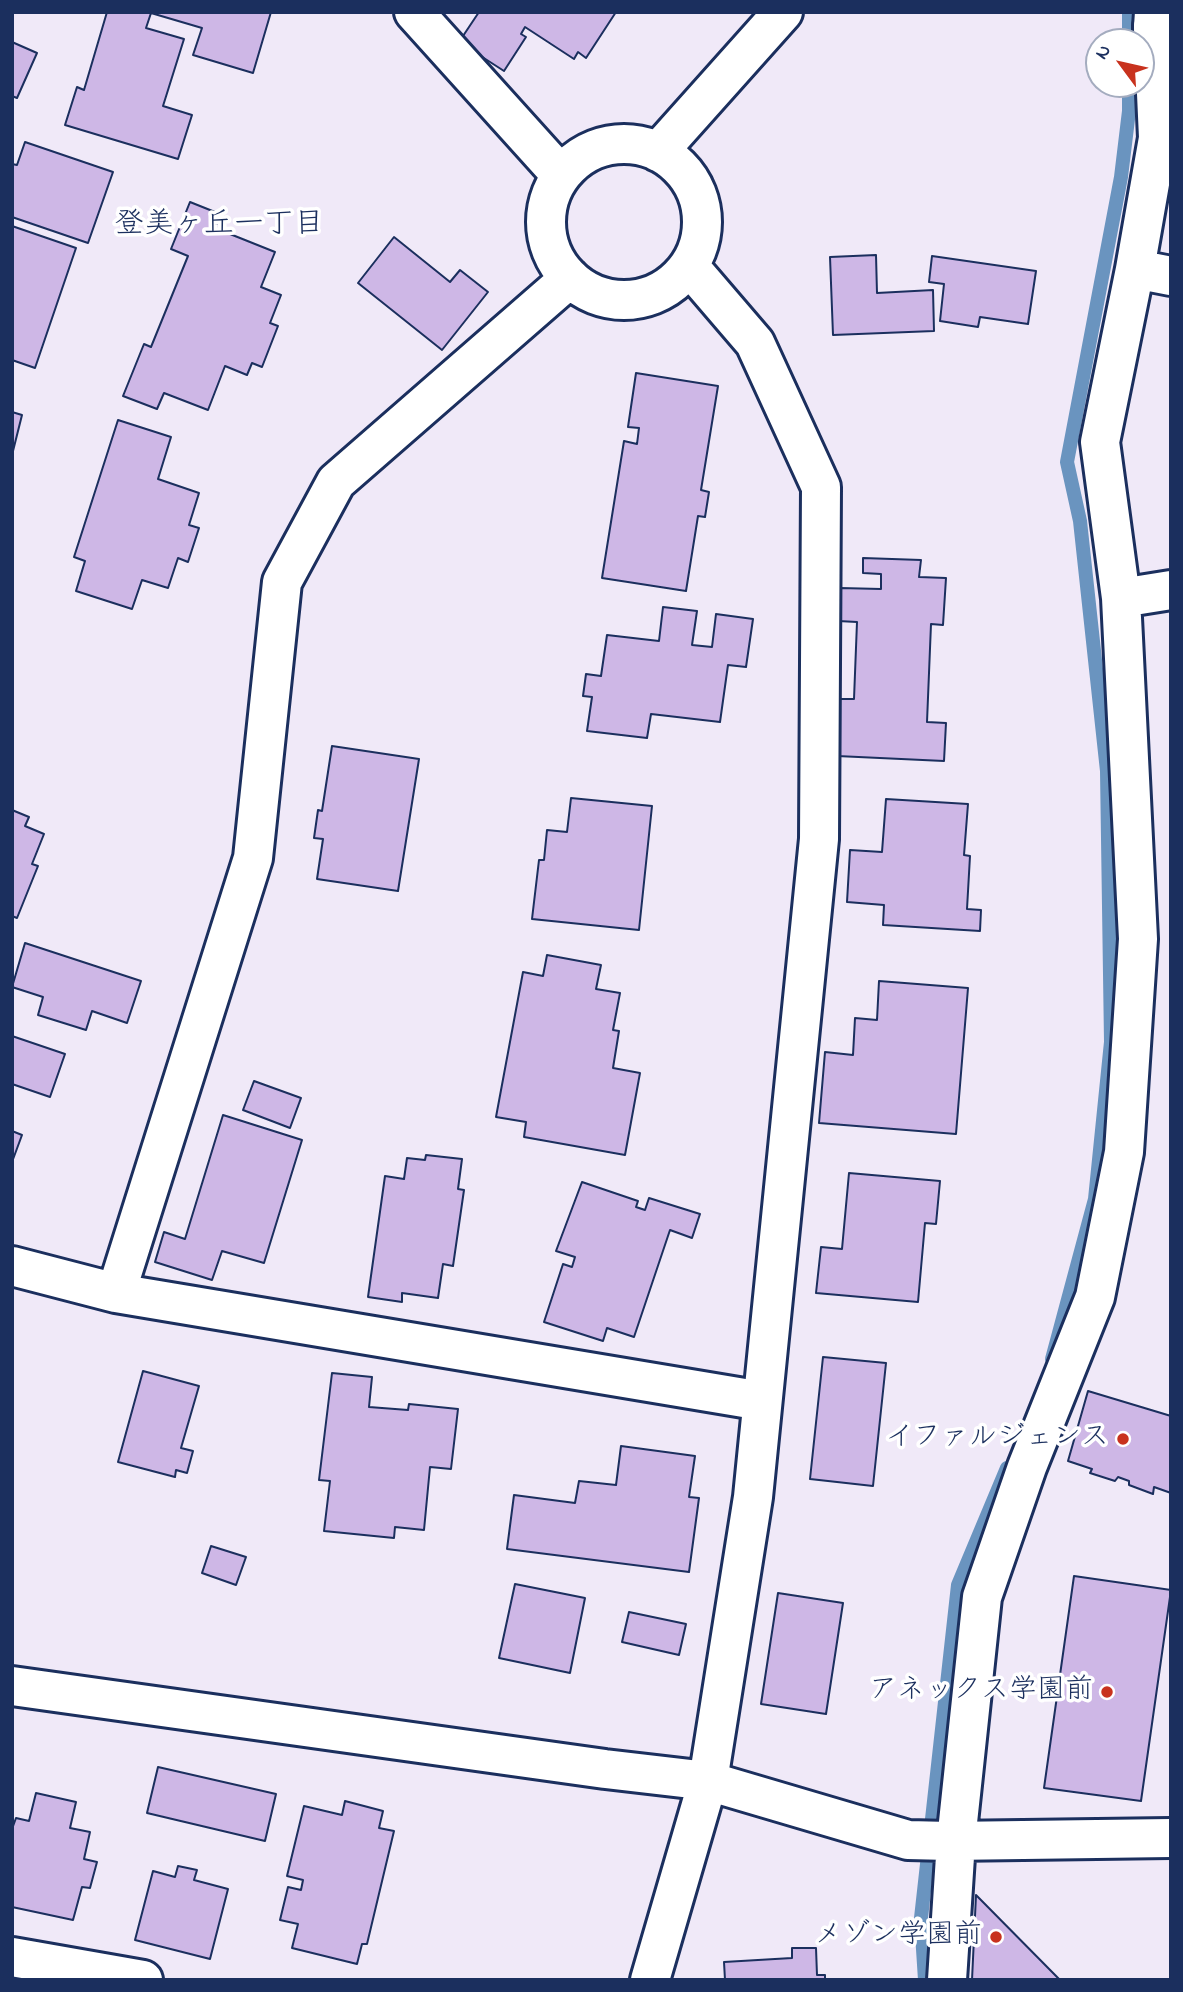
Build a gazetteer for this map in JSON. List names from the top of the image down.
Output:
{
  "districts": ["登美ヶ丘一丁目"],
  "places": ["イファルジェンス", "アネックス学園前", "メゾン学園前"],
  "north": "top left"
}
